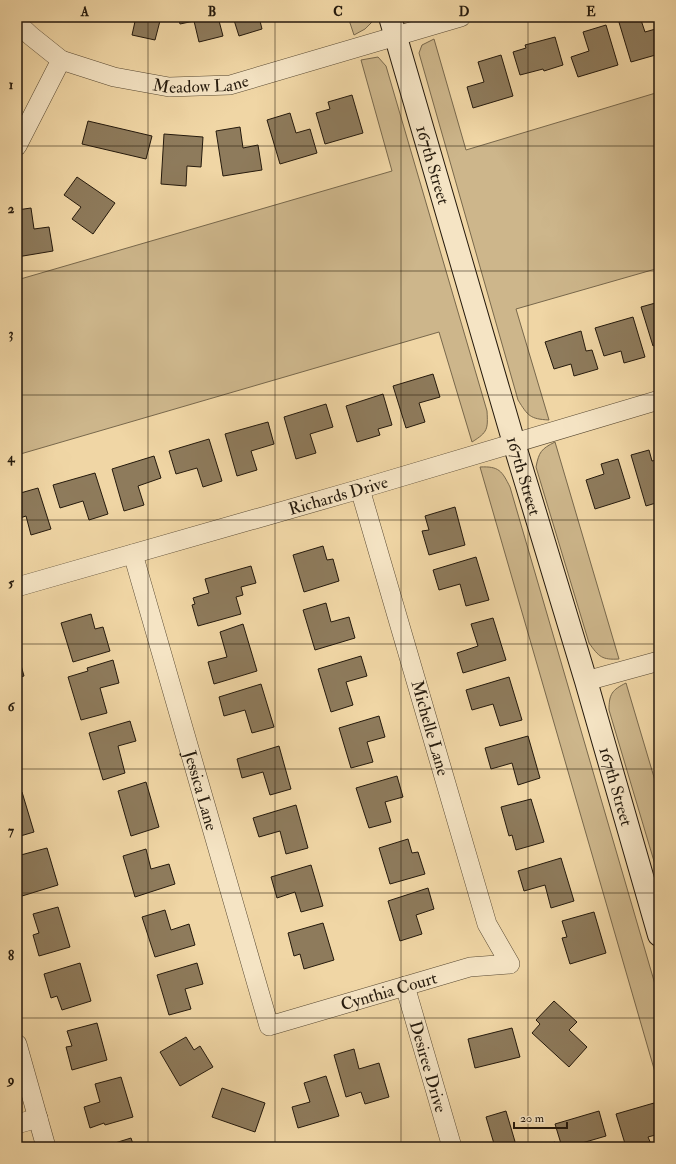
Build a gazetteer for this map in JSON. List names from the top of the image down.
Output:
{
  "streets": {
    "street": [
      "Meadow Lane",
      "167th Street",
      "Richards Drive",
      "Michelle Lane",
      "Jessica Lane",
      "Cynthia Court",
      "Desiree Drive"
    ]
  },
  "crossings": [
    ["Meadow Lane", "167th Street"],
    ["167th Street", "Richards Drive"],
    ["Richards Drive", "Michelle Lane"],
    ["Richards Drive", "Jessica Lane"],
    ["Michelle Lane", "Cynthia Court"],
    ["Jessica Lane", "Cynthia Court"],
    ["Cynthia Court", "Desiree Drive"]
  ],
  "scale_bar": "20 m",
  "grid": {
    "columns": [
      "A",
      "B",
      "C",
      "D",
      "E"
    ],
    "rows": [
      "1",
      "2",
      "3",
      "4",
      "5",
      "6",
      "7",
      "8",
      "9"
    ]
  }
}
